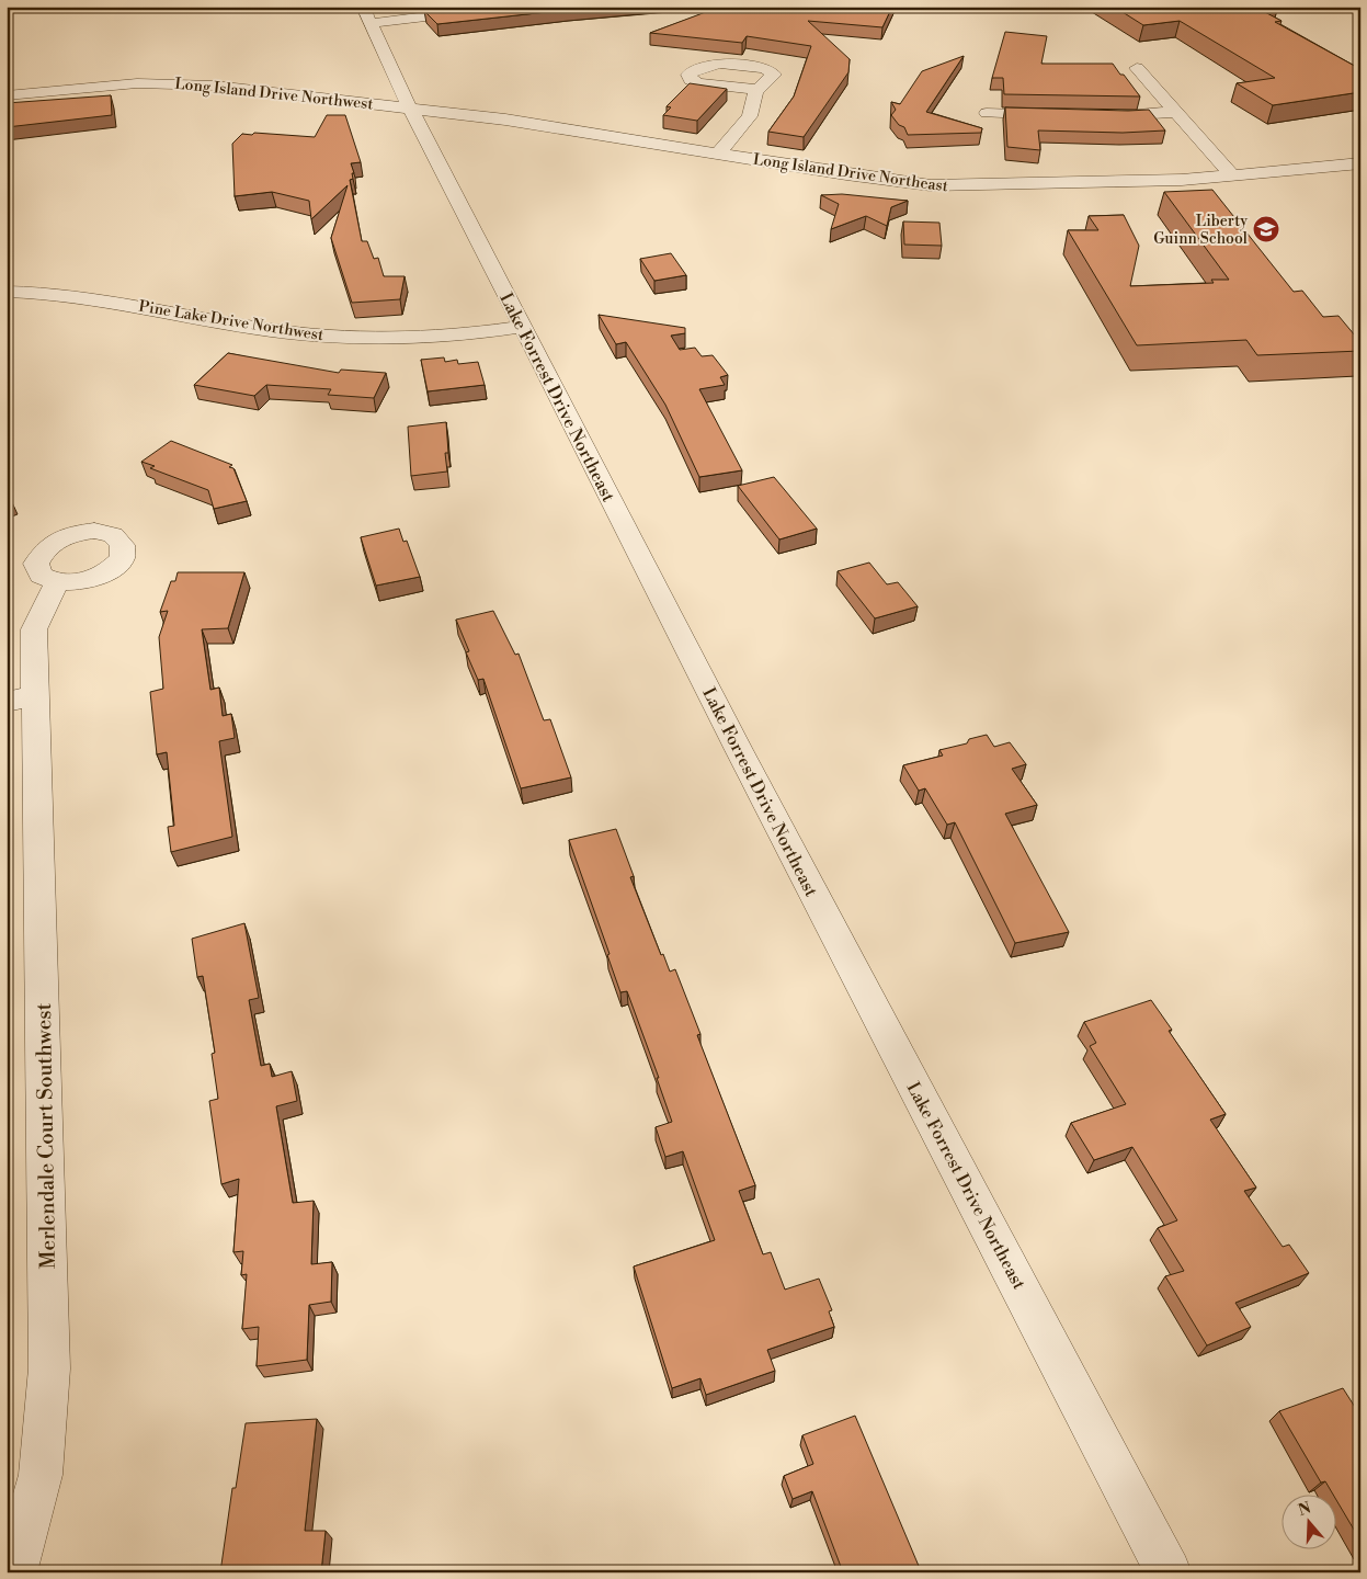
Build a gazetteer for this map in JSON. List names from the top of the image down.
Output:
{
  "streets": {
    "street": [
      "Long Island Drive Northwest",
      "Long Island Drive Northeast",
      "Pine Lake Drive Northwest",
      "Lake Forrest Drive Northeast",
      "Merlendale Court Southwest"
    ]
  },
  "crossings": [
    ["Long Island Drive Northwest", "Long Island Drive Northeast"],
    ["Long Island Drive Northwest", "Lake Forrest Drive Northeast"],
    ["Long Island Drive Northeast", "Lake Forrest Drive Northeast"],
    ["Pine Lake Drive Northwest", "Lake Forrest Drive Northeast"]
  ],
  "places": {
    "school or university": ["Liberty Guinn School"]
  },
  "north": "top"
}
